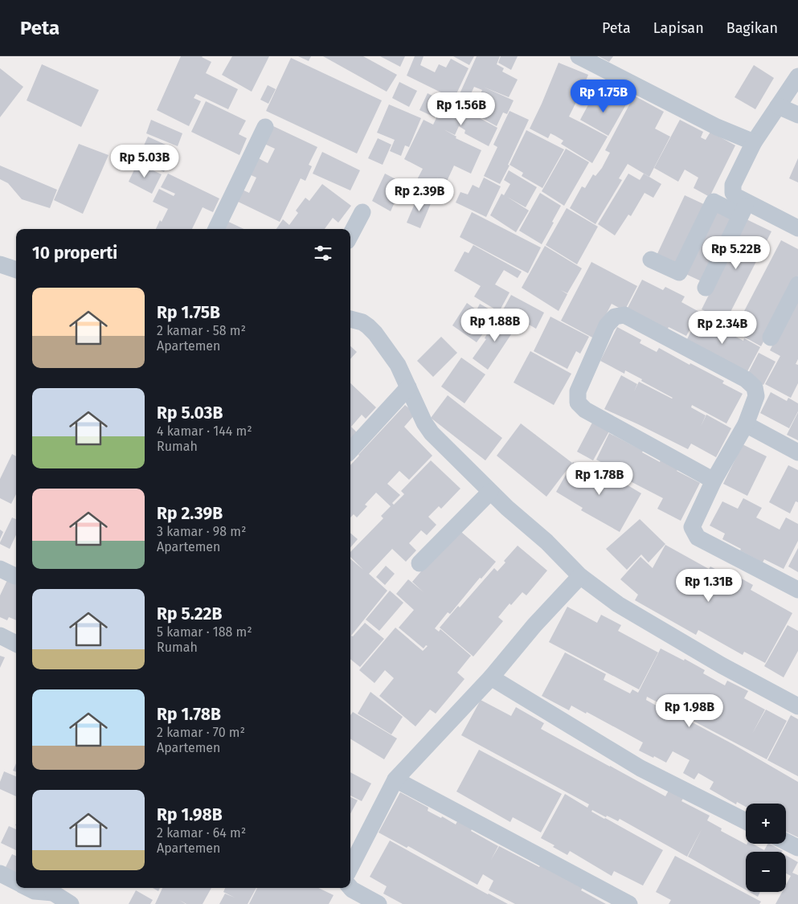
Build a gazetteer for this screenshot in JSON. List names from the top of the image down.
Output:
{
  "page": {
    "header": "Peta",
    "nav": ["Peta", "Lapisan", "Bagikan"],
    "price": [
      "Rp 1.75B",
      "Rp 1.56B",
      "Rp 5.03B",
      "Rp 2.39B",
      "Rp 5.22B",
      "Rp 1.88B",
      "Rp 2.34B",
      "Rp 1.78B",
      "Rp 1.31B",
      "Rp 1.98B"
    ],
    "heading": "10 properti",
    "list": [
      {
        "name": "Rp 1.75B",
        "note": "2 kamar · 58 m² · Apartemen"
      },
      {
        "name": "Rp 5.03B",
        "note": "4 kamar · 144 m² · Rumah"
      },
      {
        "name": "Rp 2.39B",
        "note": "3 kamar · 98 m² · Apartemen"
      },
      {
        "name": "Rp 5.22B",
        "note": "5 kamar · 188 m² · Rumah"
      },
      {
        "name": "Rp 1.78B",
        "note": "2 kamar · 70 m² · Apartemen"
      },
      {
        "name": "Rp 1.98B",
        "note": "2 kamar · 64 m² · Apartemen"
      }
    ],
    "map_buttons": ["+", "−"]
  }
}
